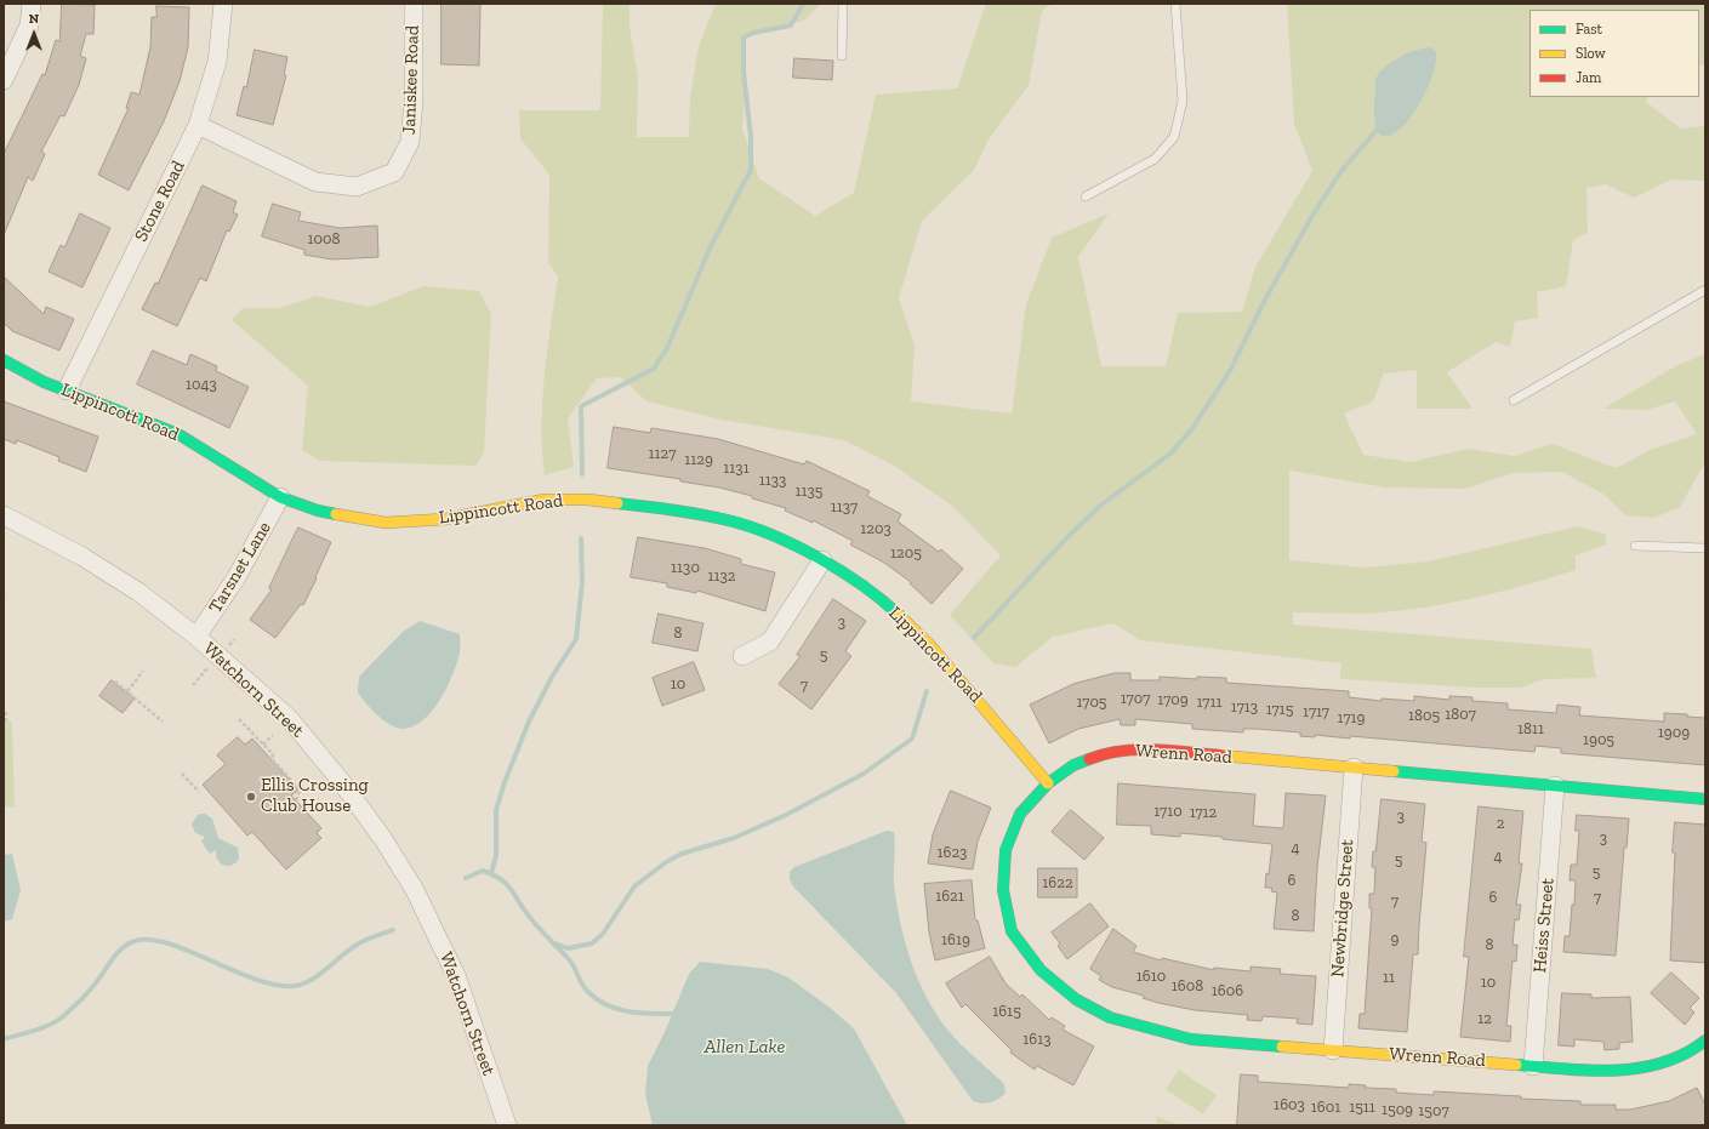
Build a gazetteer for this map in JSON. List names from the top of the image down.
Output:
{
  "streets": {
    "street": [
      "Janiskee Road",
      "Stone Road",
      "Lippincott Road",
      "Tarsnet Lane",
      "Watchorn Street",
      "Wrenn Road",
      "Newbridge Street",
      "Heiss Street"
    ]
  },
  "crossings": [
    ["Janiskee Road", "Stone Road"],
    ["Stone Road", "Lippincott Road"],
    ["Lippincott Road", "Tarsnet Lane"],
    ["Lippincott Road", "Wrenn Road"],
    ["Tarsnet Lane", "Watchorn Street"],
    ["Wrenn Road", "Newbridge Street"],
    ["Wrenn Road", "Heiss Street"]
  ],
  "water": ["Allen Lake"],
  "places": ["Ellis Crossing Club House"],
  "house_numbers": [
    "1008",
    "1043",
    "1127",
    "1129",
    "1131",
    "1133",
    "1135",
    "1137",
    "1203",
    "1205",
    "1130",
    "1132",
    "3",
    "8",
    "5",
    "10",
    "7",
    "1707",
    "1709",
    "1705",
    "1711",
    "1713",
    "1715",
    "1717",
    "1807",
    "1805",
    "1719",
    "1811",
    "1909",
    "1905",
    "1710",
    "1712",
    "3",
    "2",
    "3",
    "4",
    "1623",
    "4",
    "5",
    "5",
    "6",
    "1622",
    "1621",
    "6",
    "7",
    "7",
    "8",
    "9",
    "1619",
    "8",
    "1610",
    "11",
    "10",
    "1608",
    "1606",
    "1615",
    "12",
    "1613",
    "1603",
    "1601",
    "1511",
    "1509",
    "1507"
  ],
  "legend": ["Fast", "Slow", "Jam"],
  "north": "top"
}
